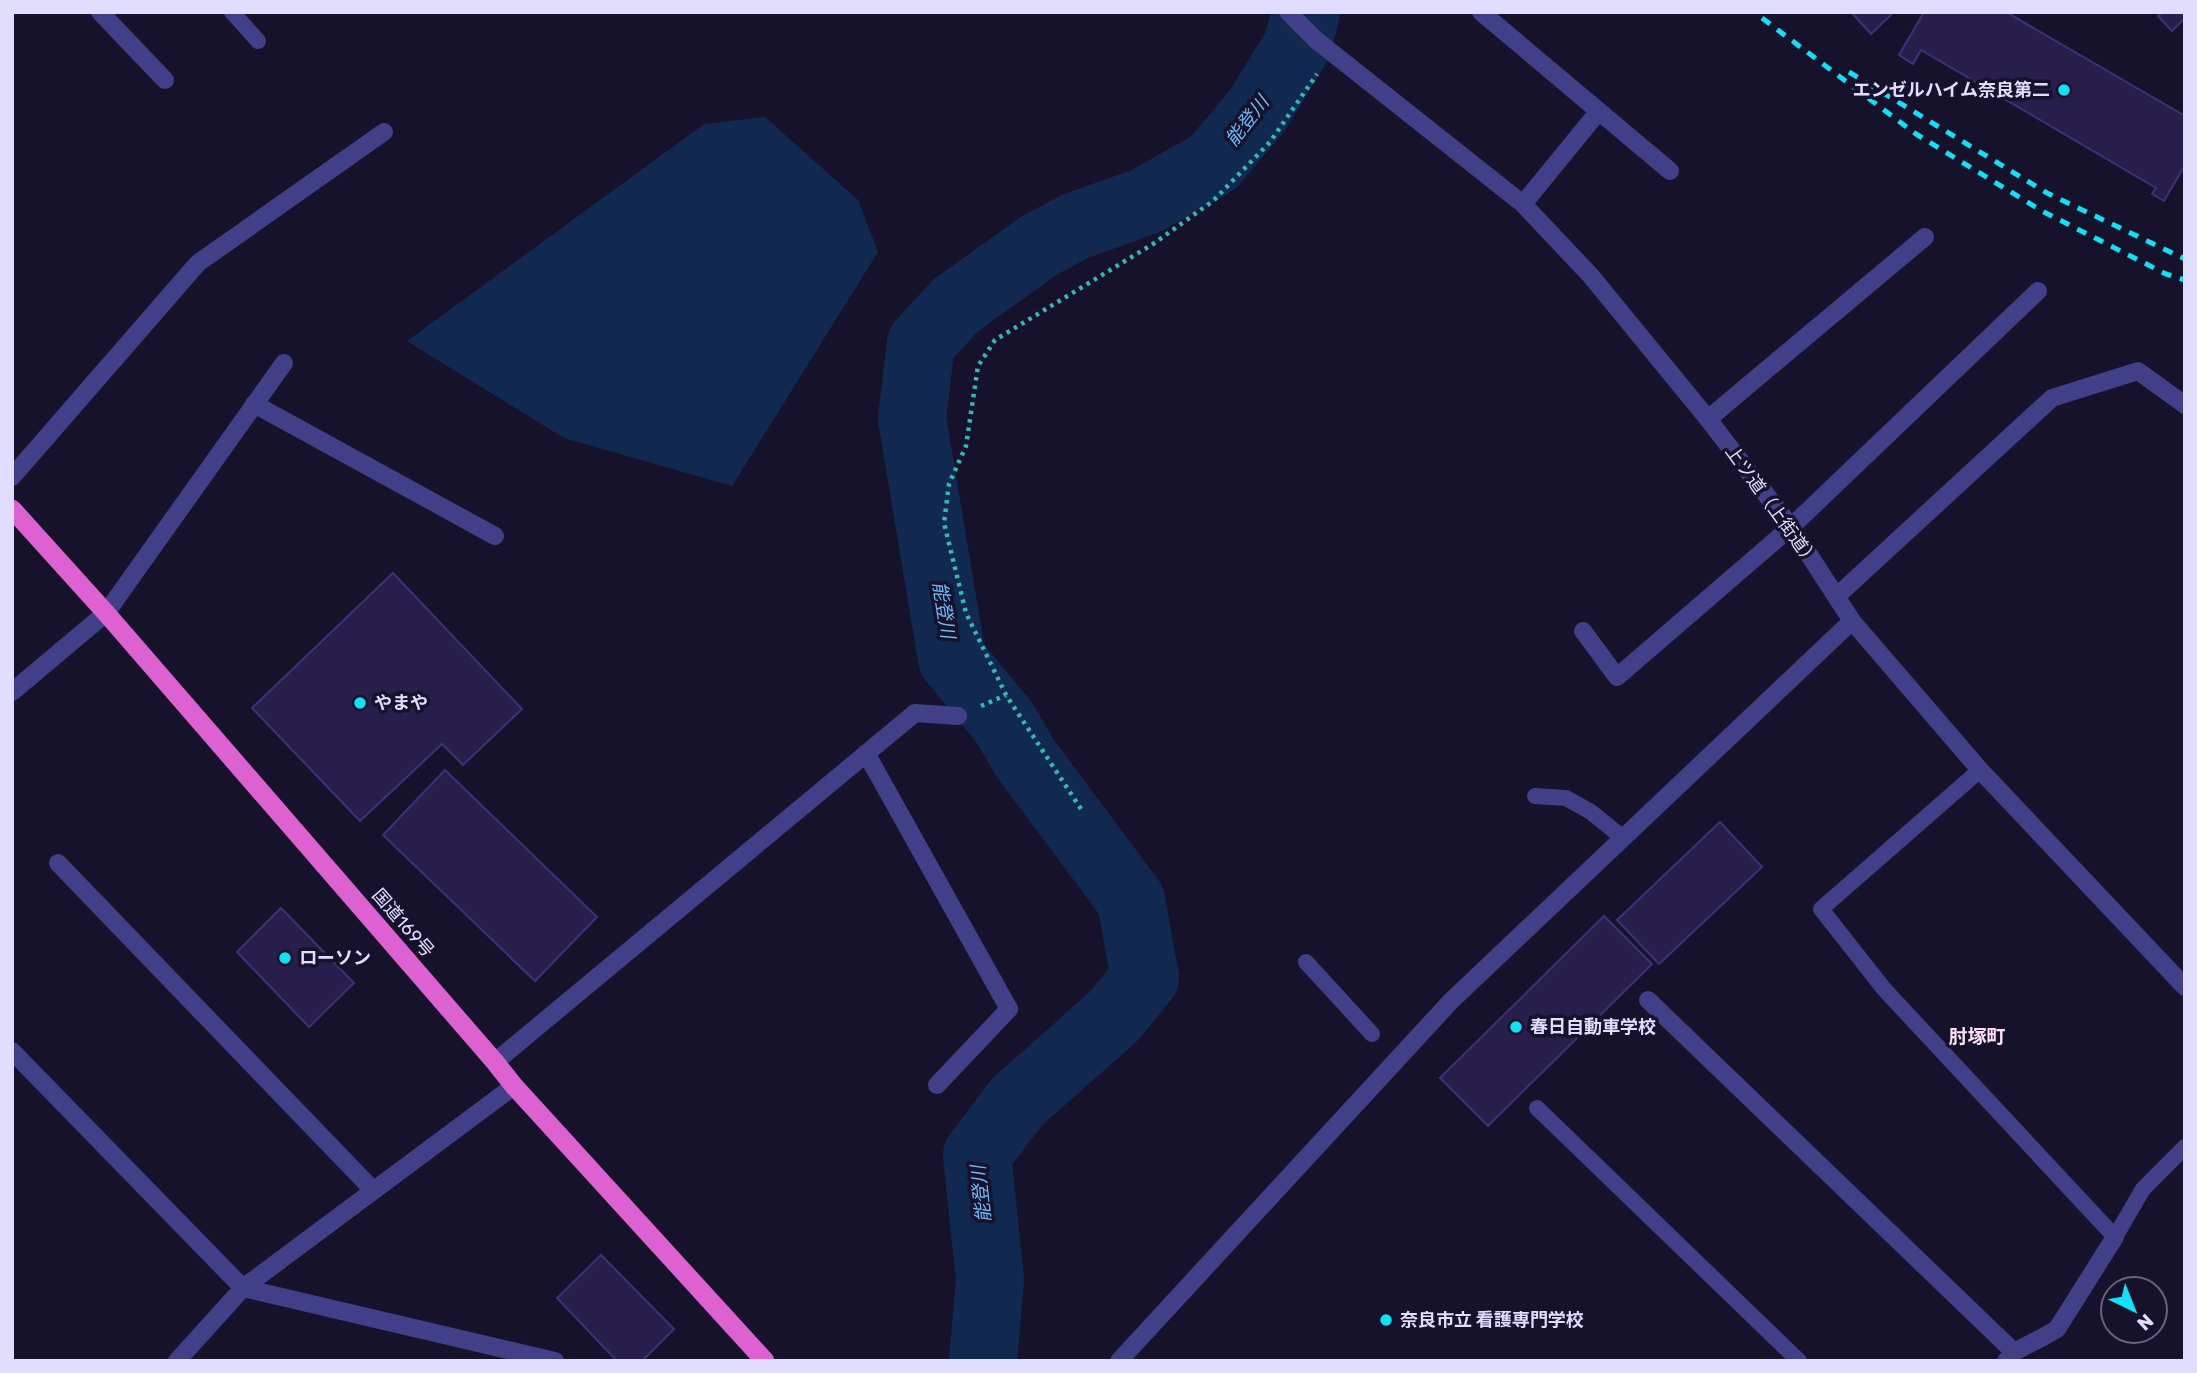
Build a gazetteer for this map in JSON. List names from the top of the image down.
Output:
{
  "streets": {
    "highway": ["国道169号"],
    "street": ["上ツ道（上街道）"]
  },
  "districts": ["肘塚町"],
  "water": ["能登川"],
  "places": [
    "エンゼルハイム奈良第二",
    "やまや",
    "ローソン",
    "春日自動車学校",
    "奈良市立 看護専門学校"
  ],
  "north": "bottom right"
}
